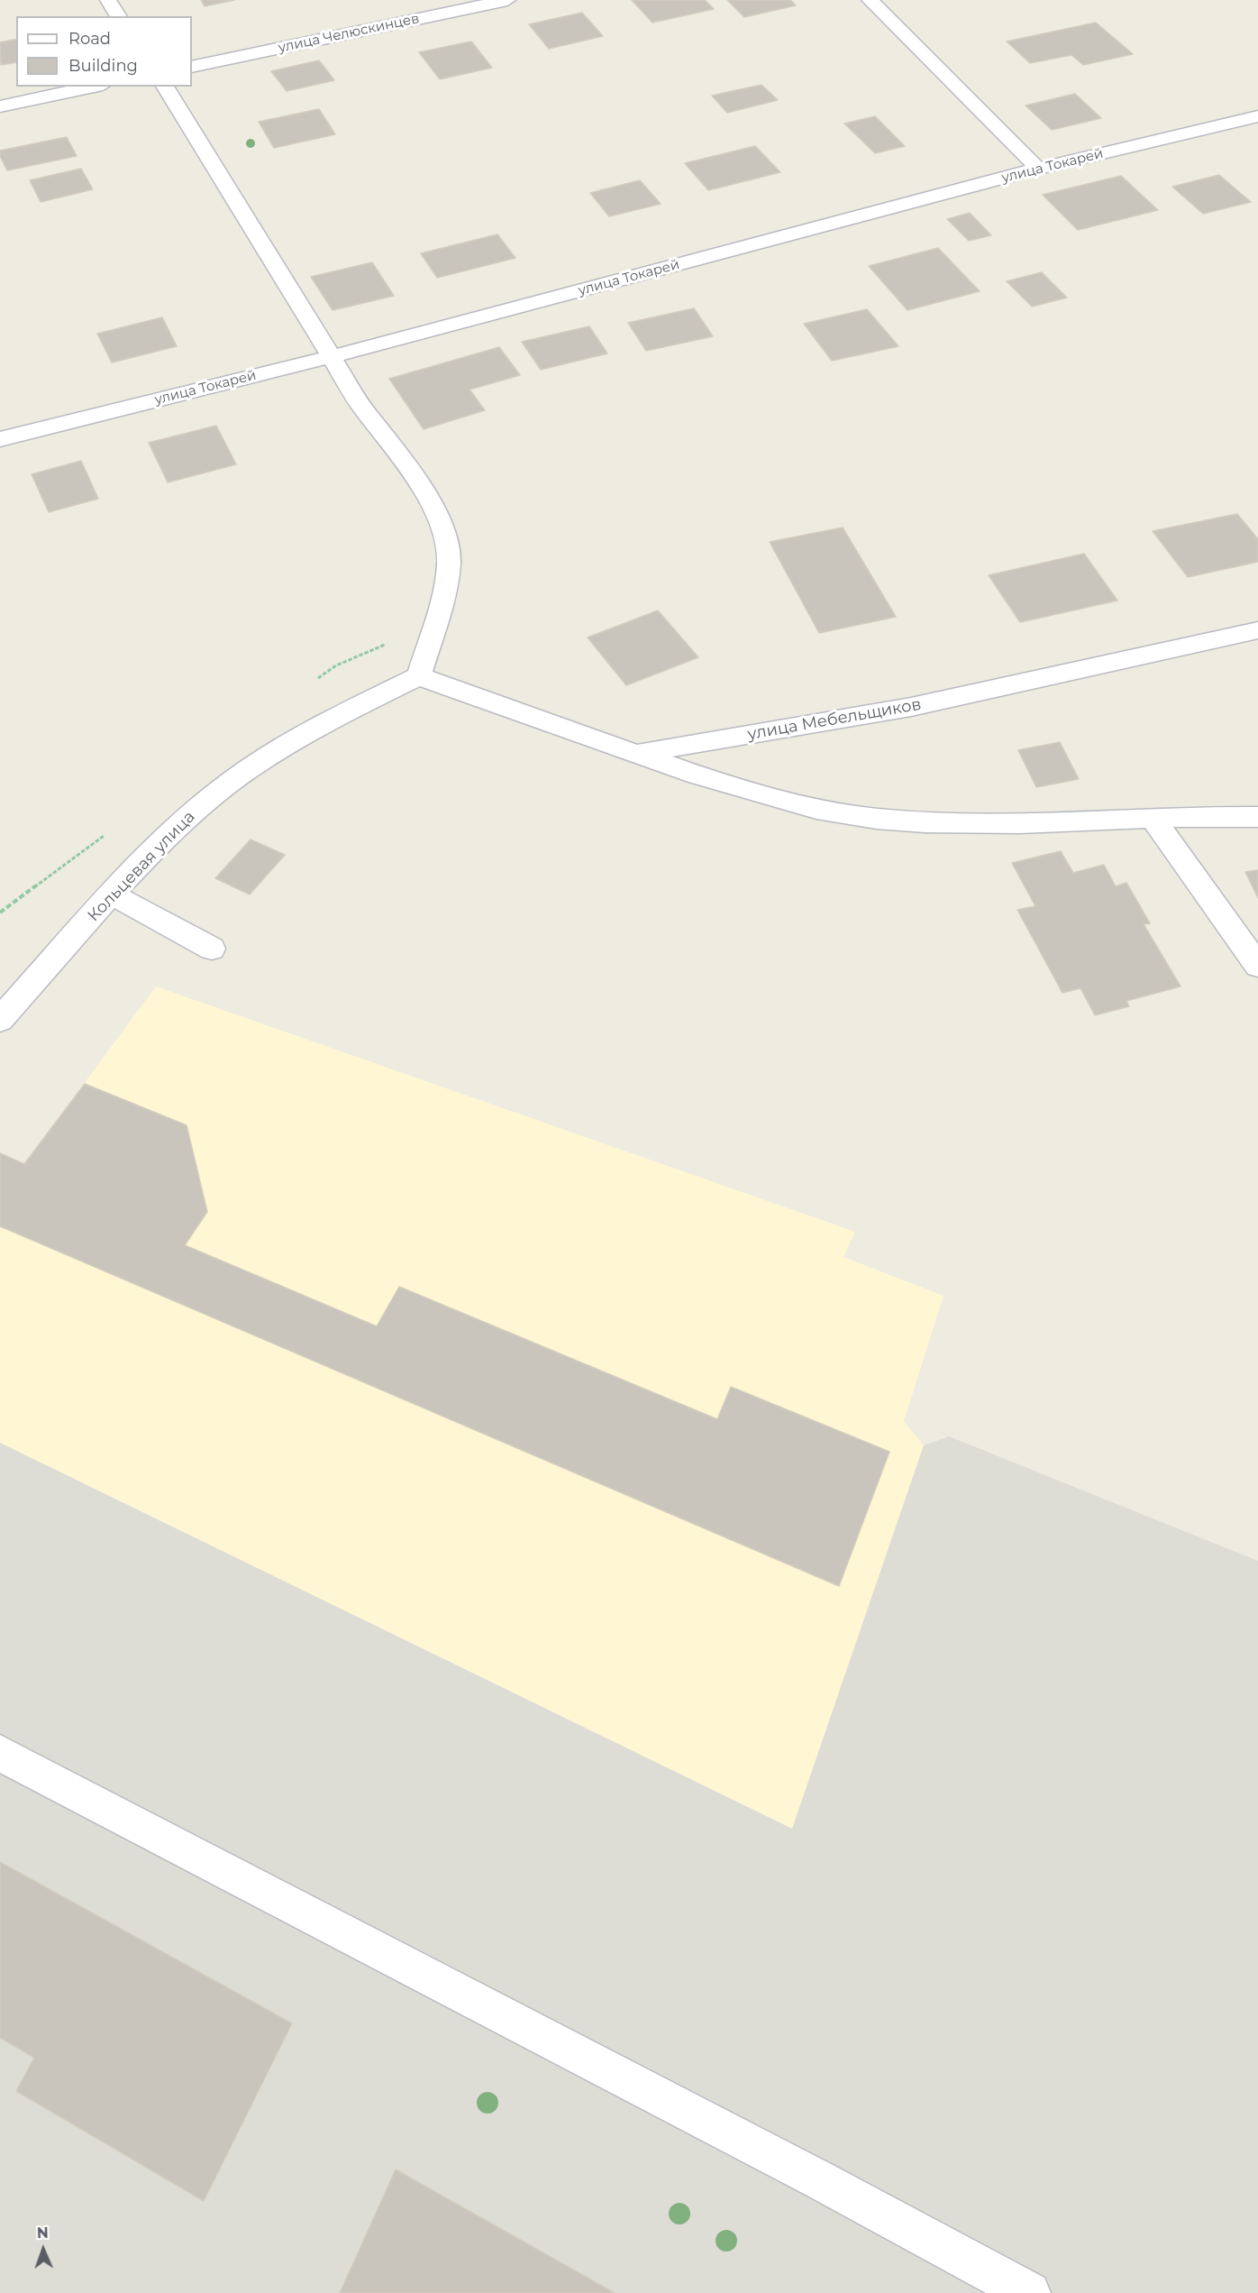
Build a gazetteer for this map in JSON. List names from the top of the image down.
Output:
{
  "streets": {
    "street": [
      "улица Челюскинцев",
      "улица Токарей",
      "улица Мебельщиков",
      "Кольцевая улица"
    ]
  },
  "crossings": [
    ["улица Мебельщиков", "Кольцевая улица"]
  ],
  "legend": ["Road", "Building"],
  "north": "top"
}
